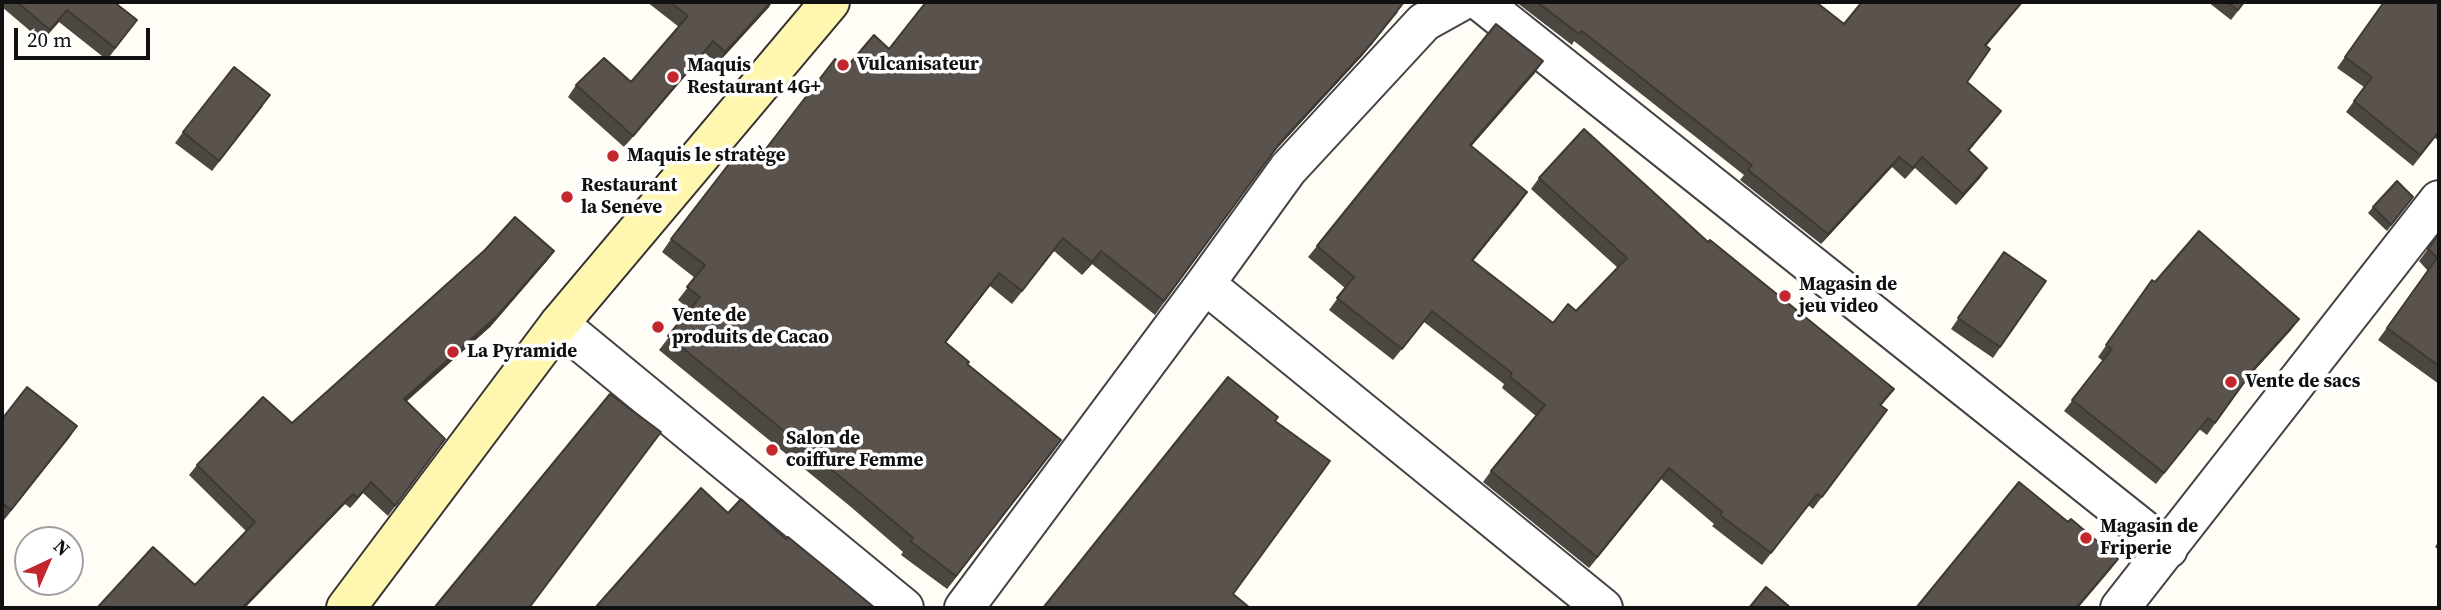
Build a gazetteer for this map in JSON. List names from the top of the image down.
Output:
{
  "places": [
    "Vulcanisateur",
    "Maquis Restaurant 4G+",
    "Maquis le stratège",
    "Restaurant la Seneve",
    "Magasin de jeu video",
    "Vente de produits de Cacao",
    "La Pyramide",
    "Vente de sacs",
    "Salon de coiffure Femme",
    "Magasin de Friperie"
  ],
  "scale_bar": "20 m",
  "north": "top right"
}
